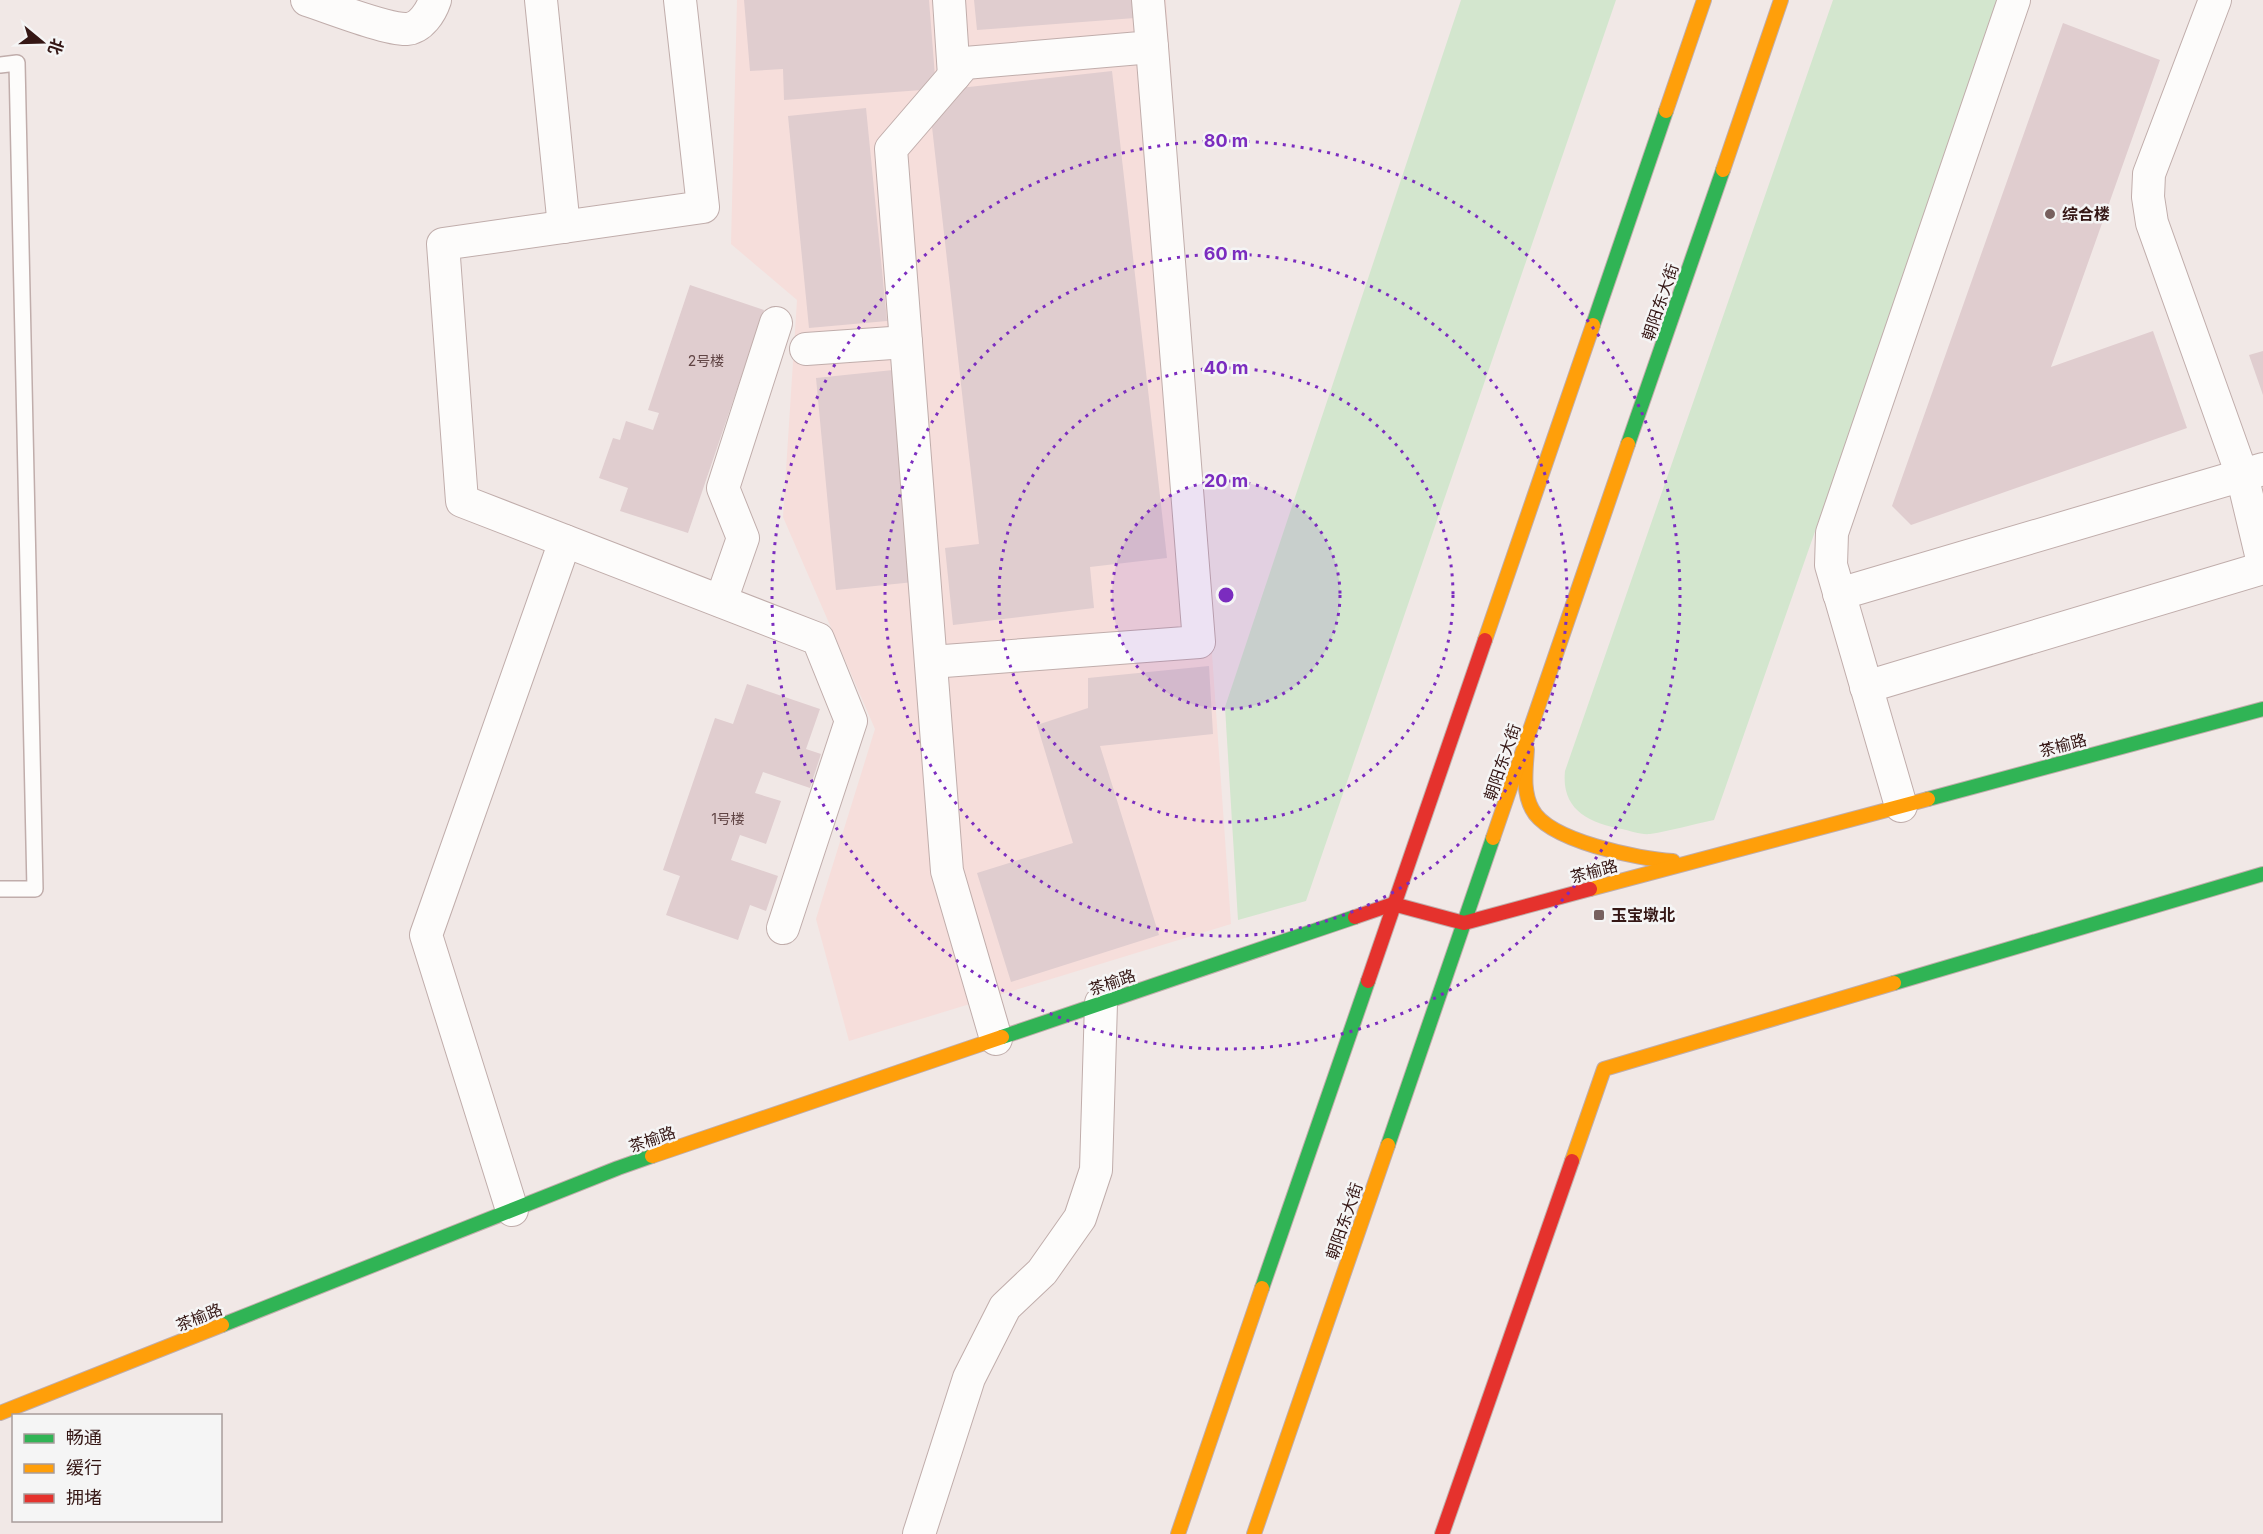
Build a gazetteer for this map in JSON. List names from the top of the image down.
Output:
{
  "streets": {
    "street": ["朝阳东大街", "茶榆路"]
  },
  "crossings": [
    ["朝阳东大街", "茶榆路"]
  ],
  "places": {
    "other": ["综合楼"],
    "transit": ["玉宝墩北"]
  },
  "house_numbers": ["2号楼", "1号楼"],
  "legend": ["畅通", "缓行", "拥堵"],
  "north": "right",
  "rings": [
    "80 m",
    "60 m",
    "40 m",
    "20 m"
  ]
}
